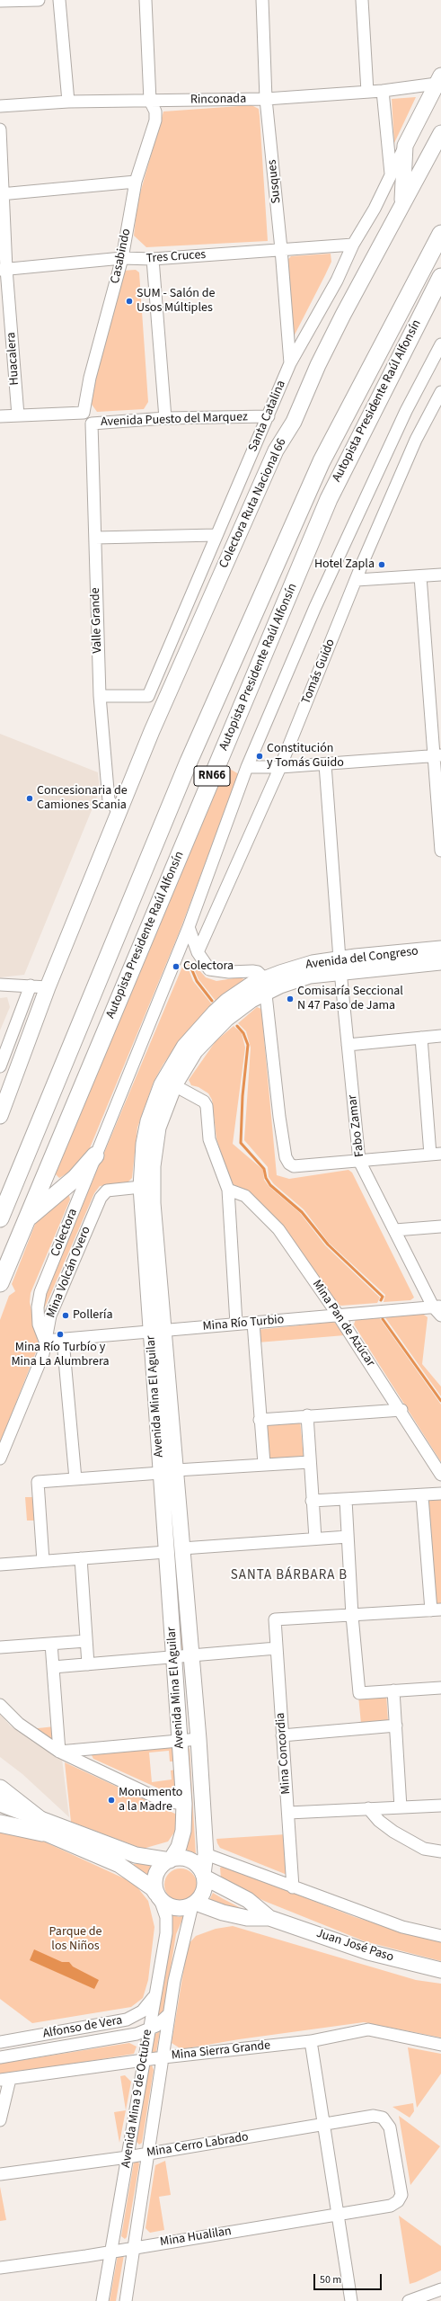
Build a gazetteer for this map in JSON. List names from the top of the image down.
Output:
{
  "streets": {
    "highway": ["Autopista Presidente Raúl Alfonsín", "RN66"],
    "main road": [
      "Colectora Ruta Nacional 66",
      "Avenida del Congreso",
      "Avenida Mina El Aguilar",
      "Juan José Paso"
    ],
    "street": [
      "Rinconada",
      "Susques",
      "Casabindo",
      "Tres Cruces",
      "Huacalera",
      "Santa Catalina",
      "Avenida Puesto del Marquez",
      "Valle Grande",
      "Tomás Guido",
      "Fabo Zamar",
      "Colectora",
      "Mina Volcán Overo",
      "Mina Río Turbio",
      "Mina Pan de Azúcar",
      "Mina Concordia",
      "Alfonso de Vera",
      "Mina Sierra Grande",
      "Avenida Mina 9 de Octubre",
      "Mina Cerro Labrado",
      "Mina Hualilan"
    ]
  },
  "crossings": [
    ["Rinconada", "Susques"],
    ["Rinconada", "Casabindo"],
    ["Rinconada", "Colectora Ruta Nacional 66"],
    ["Susques", "Tres Cruces"],
    ["Susques", "Santa Catalina"],
    ["Casabindo", "Tres Cruces"],
    ["Casabindo", "Avenida Puesto del Marquez"],
    ["Tres Cruces", "Huacalera"],
    ["Tres Cruces", "Santa Catalina"],
    ["Huacalera", "Avenida Puesto del Marquez"],
    ["Santa Catalina", "Avenida Puesto del Marquez"],
    ["Santa Catalina", "Colectora Ruta Nacional 66"],
    ["Santa Catalina", "Valle Grande"],
    ["Avenida Puesto del Marquez", "Valle Grande"],
    ["Colectora Ruta Nacional 66", "Valle Grande"],
    ["Avenida del Congreso", "Fabo Zamar"],
    ["Avenida del Congreso", "Avenida Mina El Aguilar"],
    ["Fabo Zamar", "Mina Río Turbio"],
    ["Colectora", "Mina Volcán Overo"],
    ["Colectora", "Mina Río Turbio"],
    ["Mina Volcán Overo", "Mina Río Turbio"],
    ["Mina Volcán Overo", "Avenida Mina El Aguilar"],
    ["Mina Río Turbio", "Mina Pan de Azúcar"],
    ["Mina Río Turbio", "Avenida Mina El Aguilar"],
    ["Avenida Mina El Aguilar", "Juan José Paso"],
    ["Avenida Mina El Aguilar", "Avenida Mina 9 de Octubre"],
    ["Juan José Paso", "Avenida Mina 9 de Octubre"],
    ["Alfonso de Vera", "Avenida Mina 9 de Octubre"],
    ["Mina Sierra Grande", "Avenida Mina 9 de Octubre"],
    ["Avenida Mina 9 de Octubre", "Mina Cerro Labrado"],
    ["Avenida Mina 9 de Octubre", "Mina Hualilan"],
    ["Mina Cerro Labrado", "Mina Hualilan"]
  ],
  "districts": ["SANTA BÁRBARA B"],
  "parks": ["Parque de los Niños"],
  "places": [
    "SUM - Salón de Usos Múltiples",
    "Hotel Zapla",
    "Constitución y Tomás Guido",
    "Concesionaria de Camiones Scania",
    "Colectora",
    "Comisaría Seccional N 47 Paso de Jama",
    "Pollería",
    "Mina Río Turbío y Mina La Alumbrera",
    "Monumento a la Madre"
  ],
  "scale_bar": "50 m"
}
